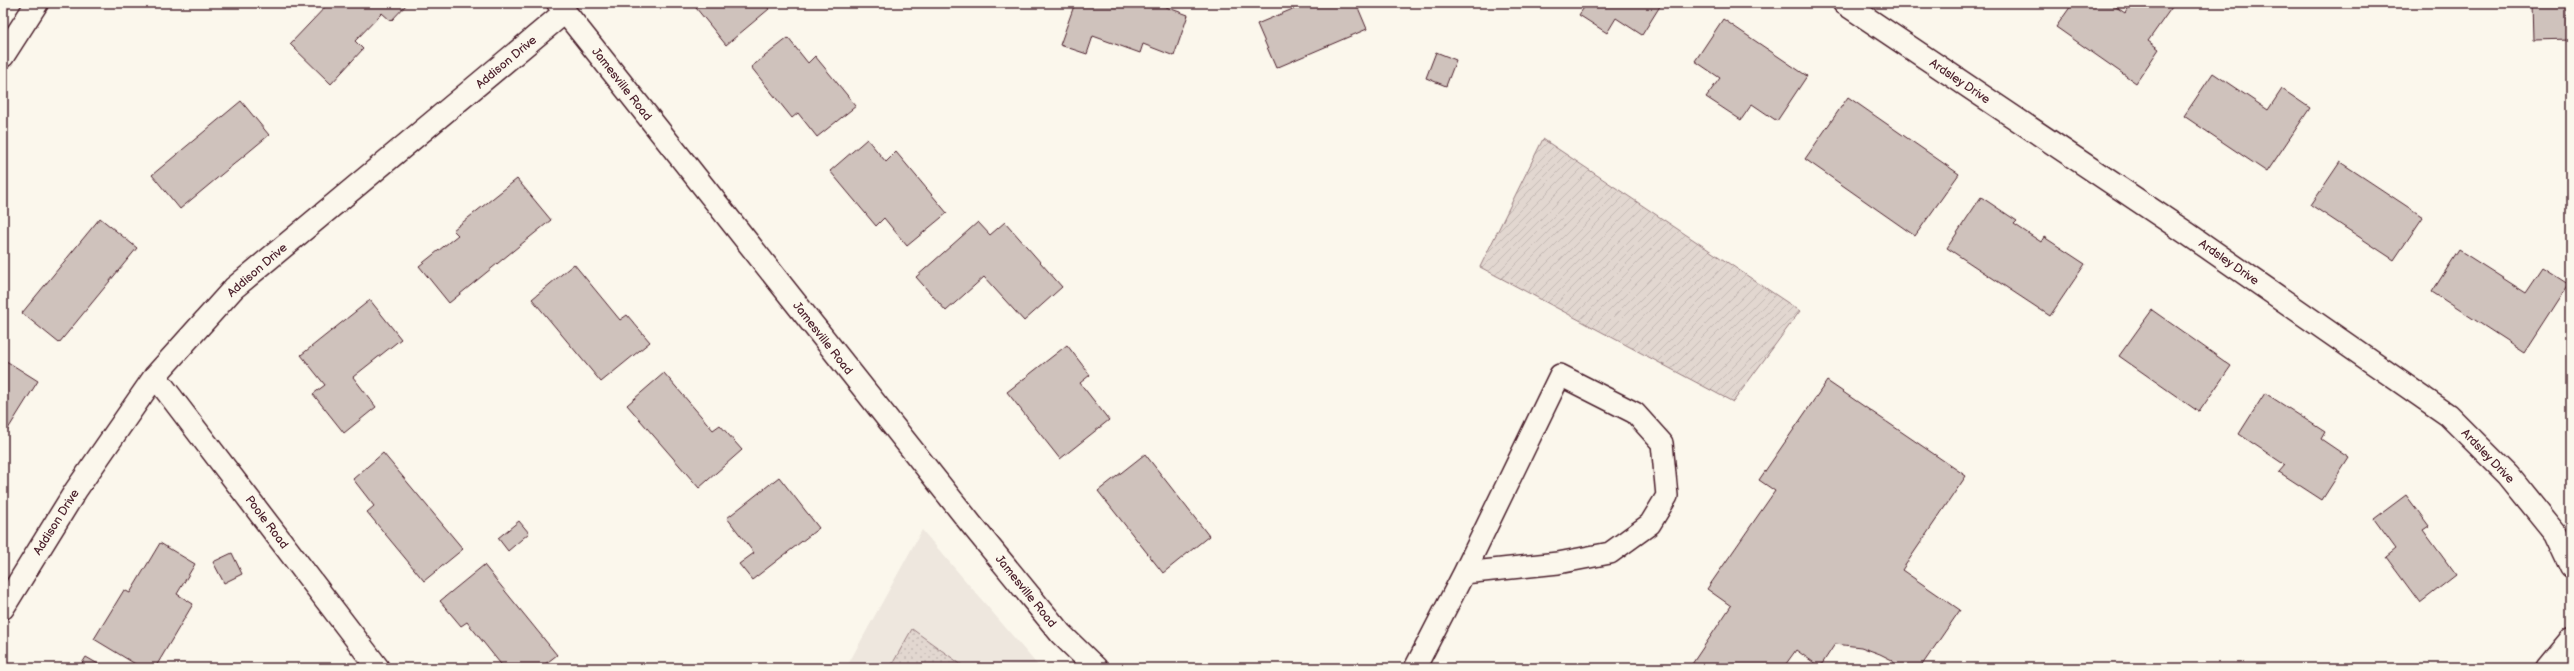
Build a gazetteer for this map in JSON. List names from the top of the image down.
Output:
{
  "streets": {
    "street": [
      "Addison Drive",
      "Ardsley Drive",
      "Jamesville Road",
      "Poole Road"
    ]
  },
  "crossings": [
    ["Addison Drive", "Jamesville Road"],
    ["Addison Drive", "Poole Road"]
  ]
}
